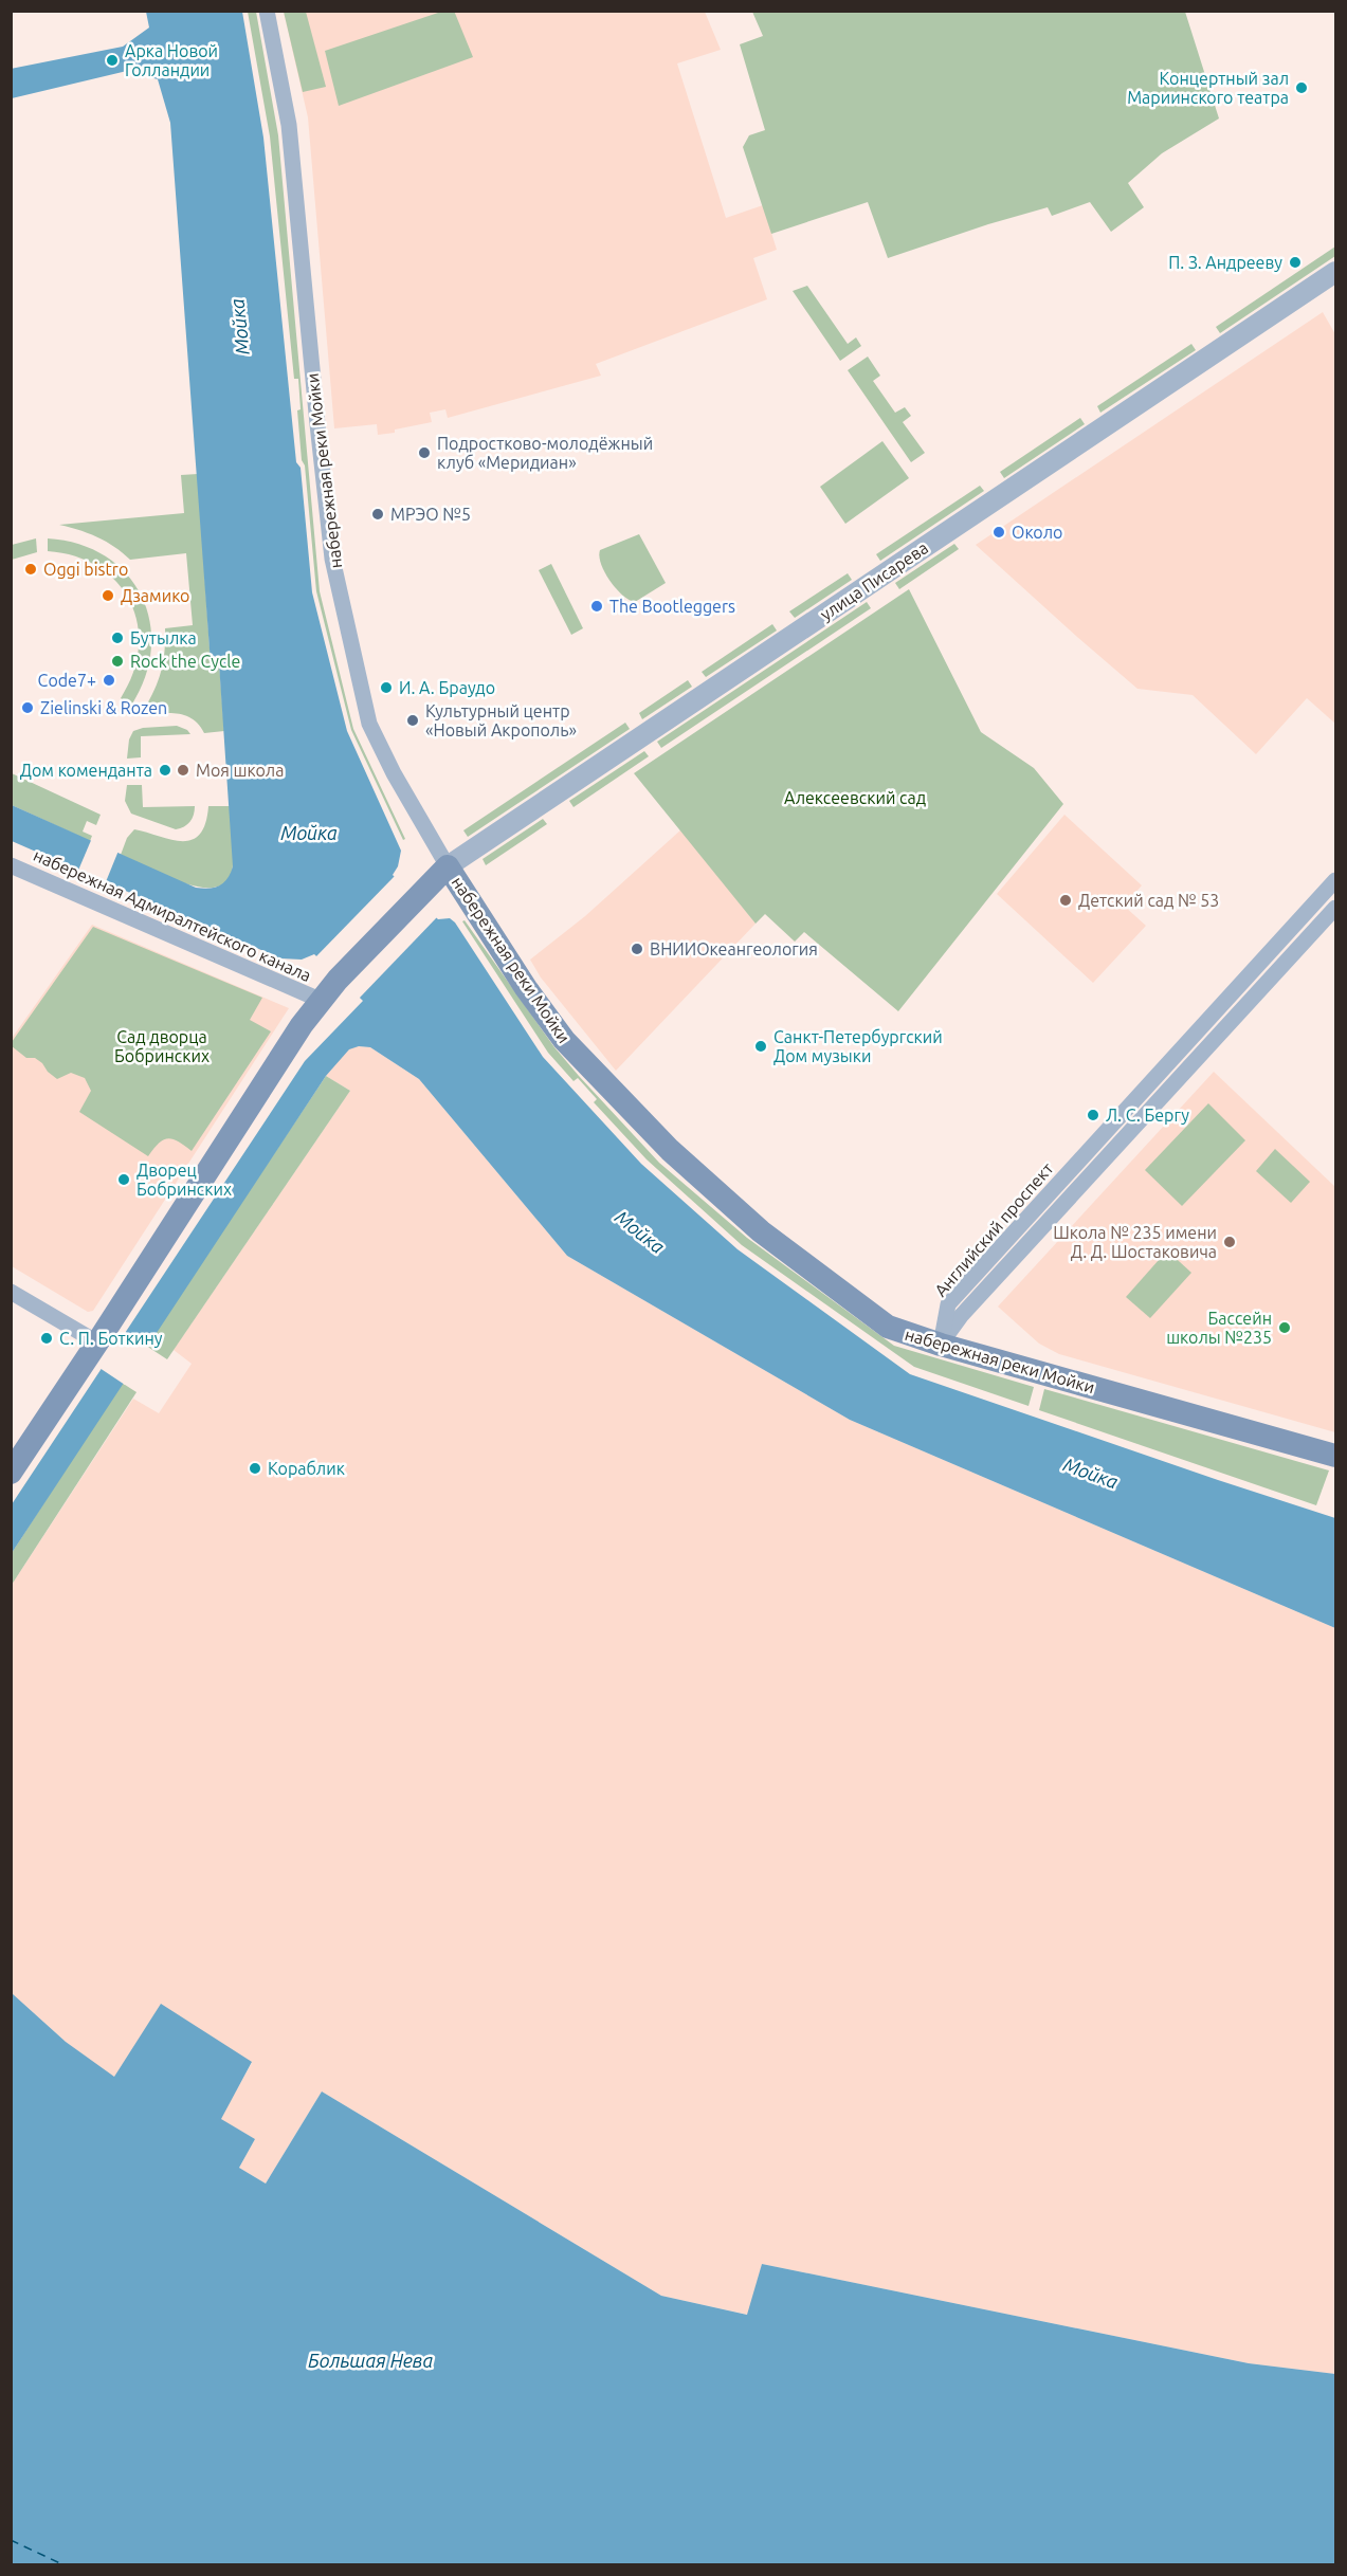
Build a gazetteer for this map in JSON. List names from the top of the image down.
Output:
{
  "streets": {
    "main road": ["набережная реки Мойки", "улица Писарева"],
    "street": ["набережная Адмиралтейского канала", "Английский проспект"]
  },
  "crossings": [
    ["набережная реки Мойки", "улица Писарева"],
    ["набережная реки Мойки", "Английский проспект"],
    ["улица Писарева", "набережная Адмиралтейского канала"]
  ],
  "water": ["Мойка", "Большая Нева"],
  "parks": ["Алексеевский сад", "Сад дворца Бобринских"],
  "places": [
    "Арка Новой Голландии",
    "Концертный зал Мариинского театра",
    "П. З. Андрееву",
    "Подростково-молодёжный клуб «Меридиан»",
    "МРЭО №5",
    "Около",
    "Oggi bistro",
    "Дзамико",
    "The Bootleggers",
    "Бутылка",
    "Rock the Cycle",
    "Code7+",
    "И. А. Браудо",
    "Zielinski & Rozen",
    "Культурный центр «Новый Акрополь»",
    "Дом коменданта",
    "Моя школа",
    "Детский сад № 53",
    "ВНИИОкеангеология",
    "Санкт-Петербургский Дом музыки",
    "Л. С. Бергу",
    "Дворец Бобринских",
    "Школа № 235 имени Д. Д. Шостаковича",
    "Бассейн школы №235",
    "С. П. Боткину",
    "Кораблик"
  ]
}
